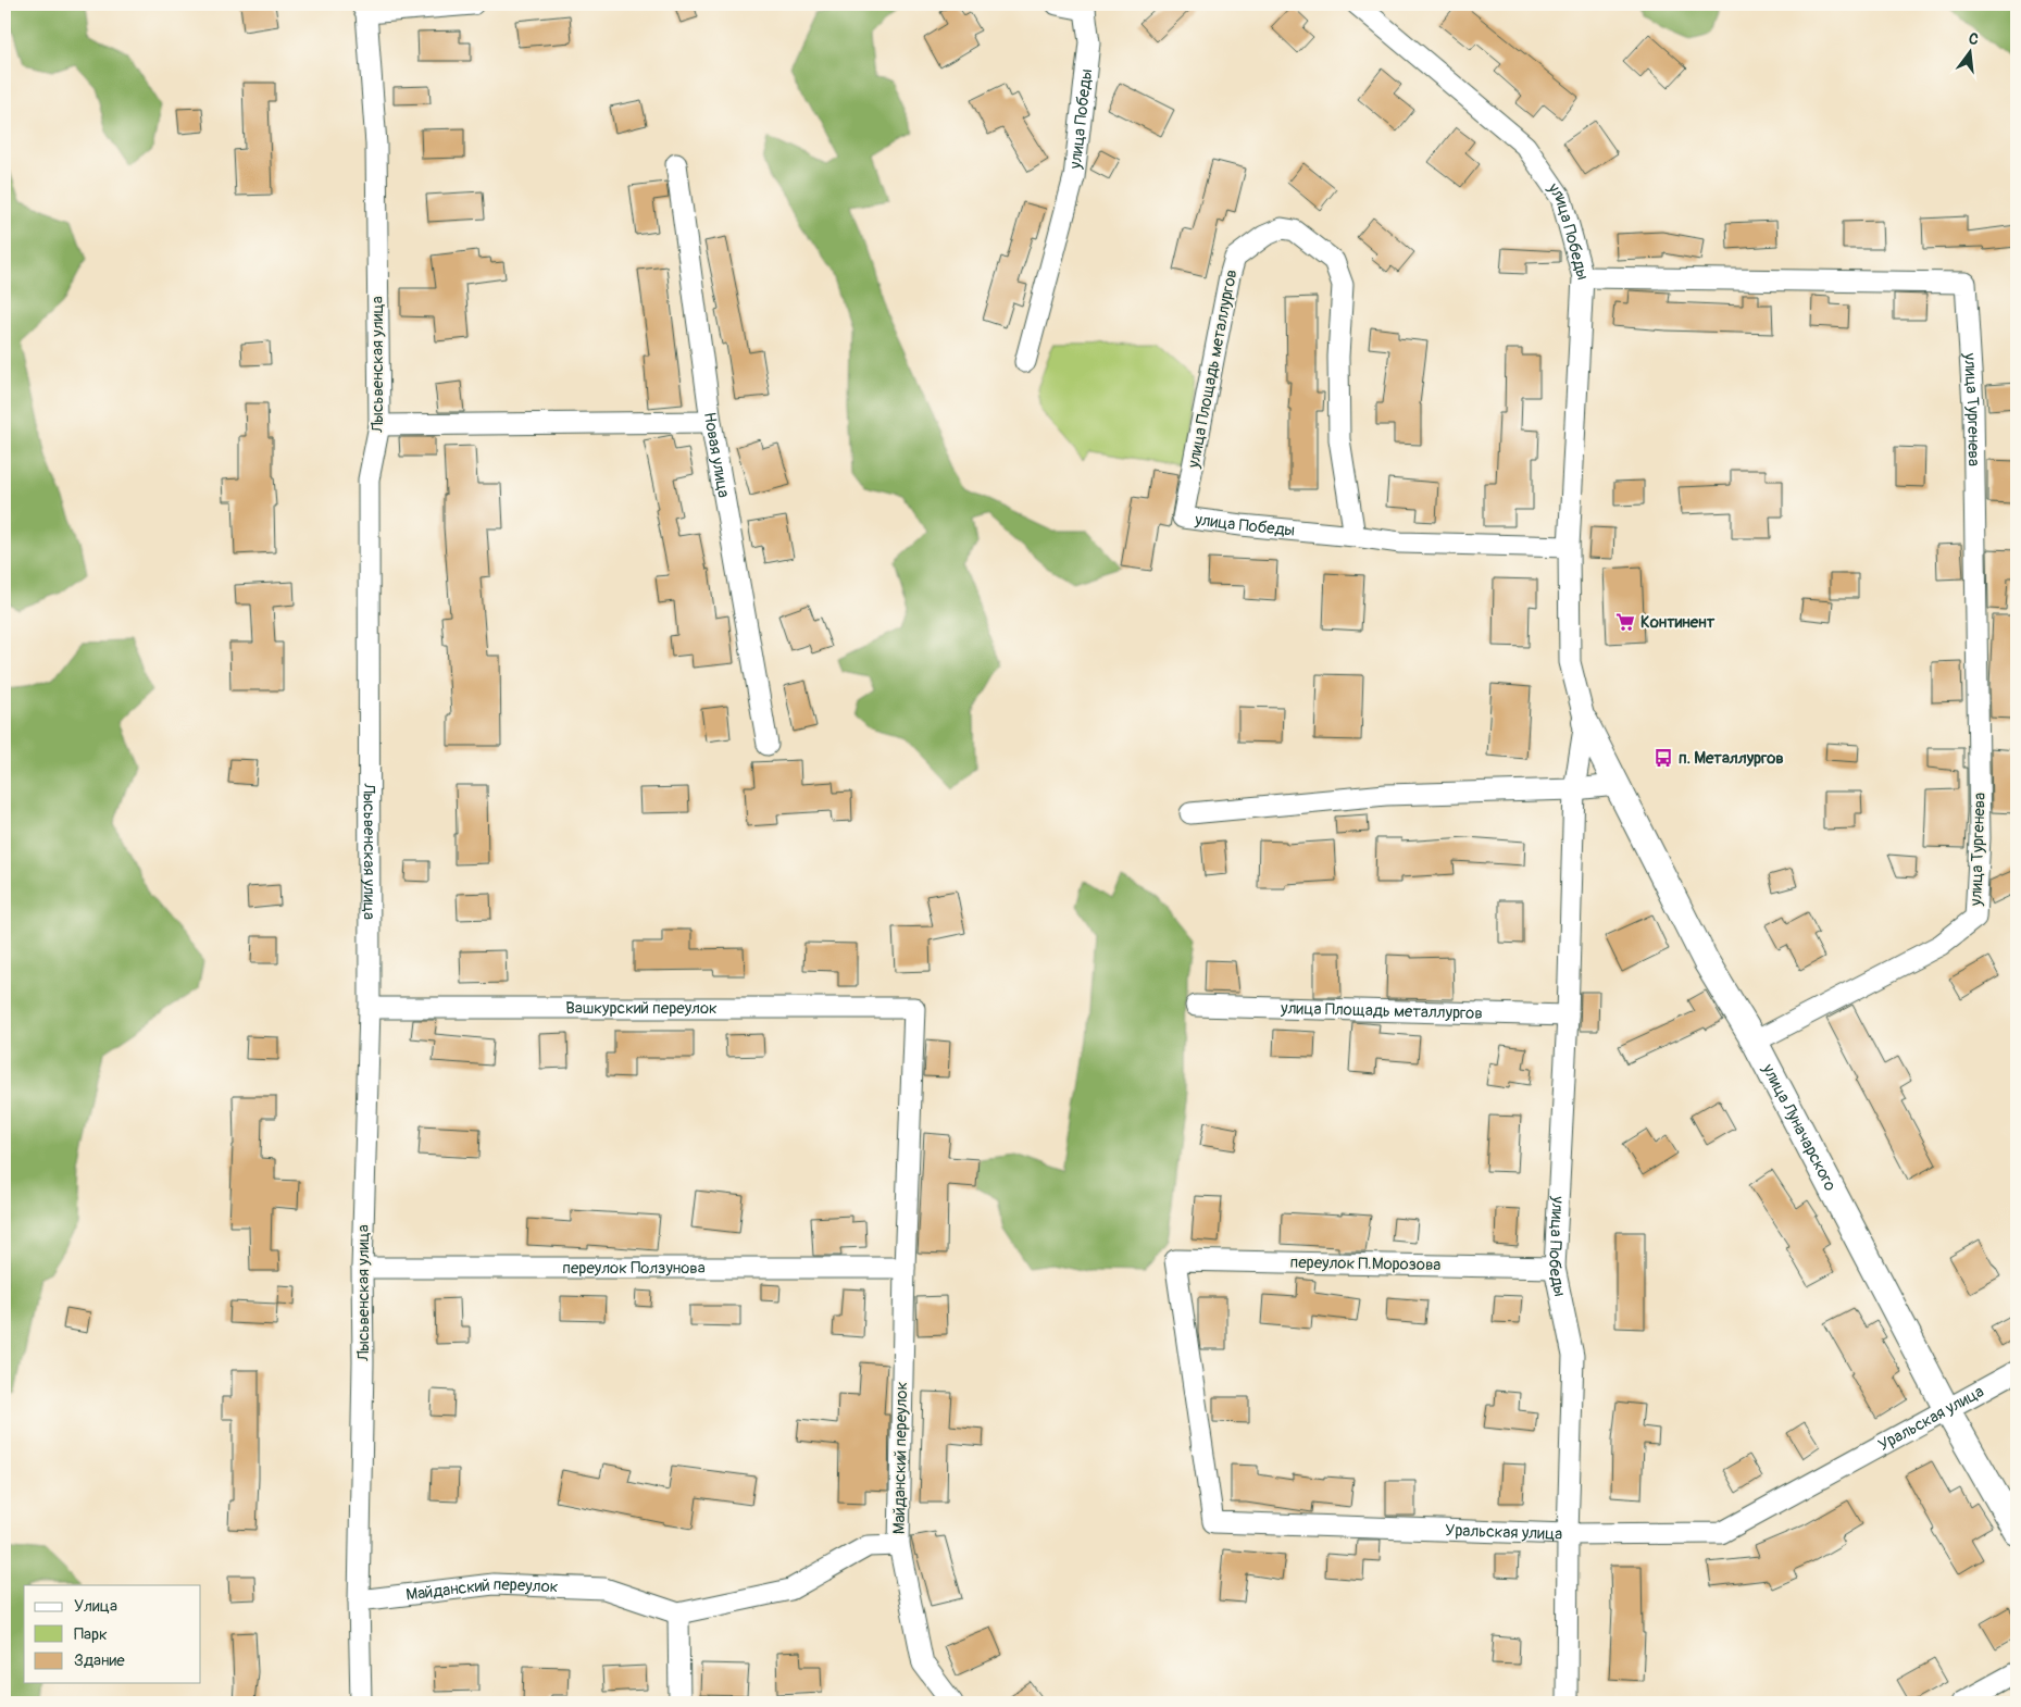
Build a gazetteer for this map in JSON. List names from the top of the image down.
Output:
{
  "streets": {
    "street": [
      "улица Победы",
      "Лысьвенская улица",
      "улица Площадь металлургов",
      "улица Тургенева",
      "Новая улица",
      "Вашкурский переулок",
      "улица Луначарского",
      "переулок П.Морозова",
      "переулок Ползунова",
      "Уральская улица",
      "Майданский переулок"
    ]
  },
  "crossings": [
    ["улица Победы", "улица Площадь металлургов"],
    ["улица Победы", "улица Тургенева"],
    ["улица Победы", "улица Луначарского"],
    ["улица Победы", "переулок П.Морозова"],
    ["улица Победы", "Уральская улица"],
    ["Лысьвенская улица", "Вашкурский переулок"],
    ["Лысьвенская улица", "переулок Ползунова"],
    ["Лысьвенская улица", "Майданский переулок"],
    ["улица Тургенева", "улица Луначарского"],
    ["Вашкурский переулок", "Майданский переулок"],
    ["улица Луначарского", "Уральская улица"],
    ["переулок П.Морозова", "Уральская улица"],
    ["переулок Ползунова", "Майданский переулок"]
  ],
  "places": {
    "supermarket": ["Континент"],
    "bus stop": ["п. Металлургов"]
  },
  "legend": ["Улица", "Парк", "Здание"],
  "north": "top"
}
